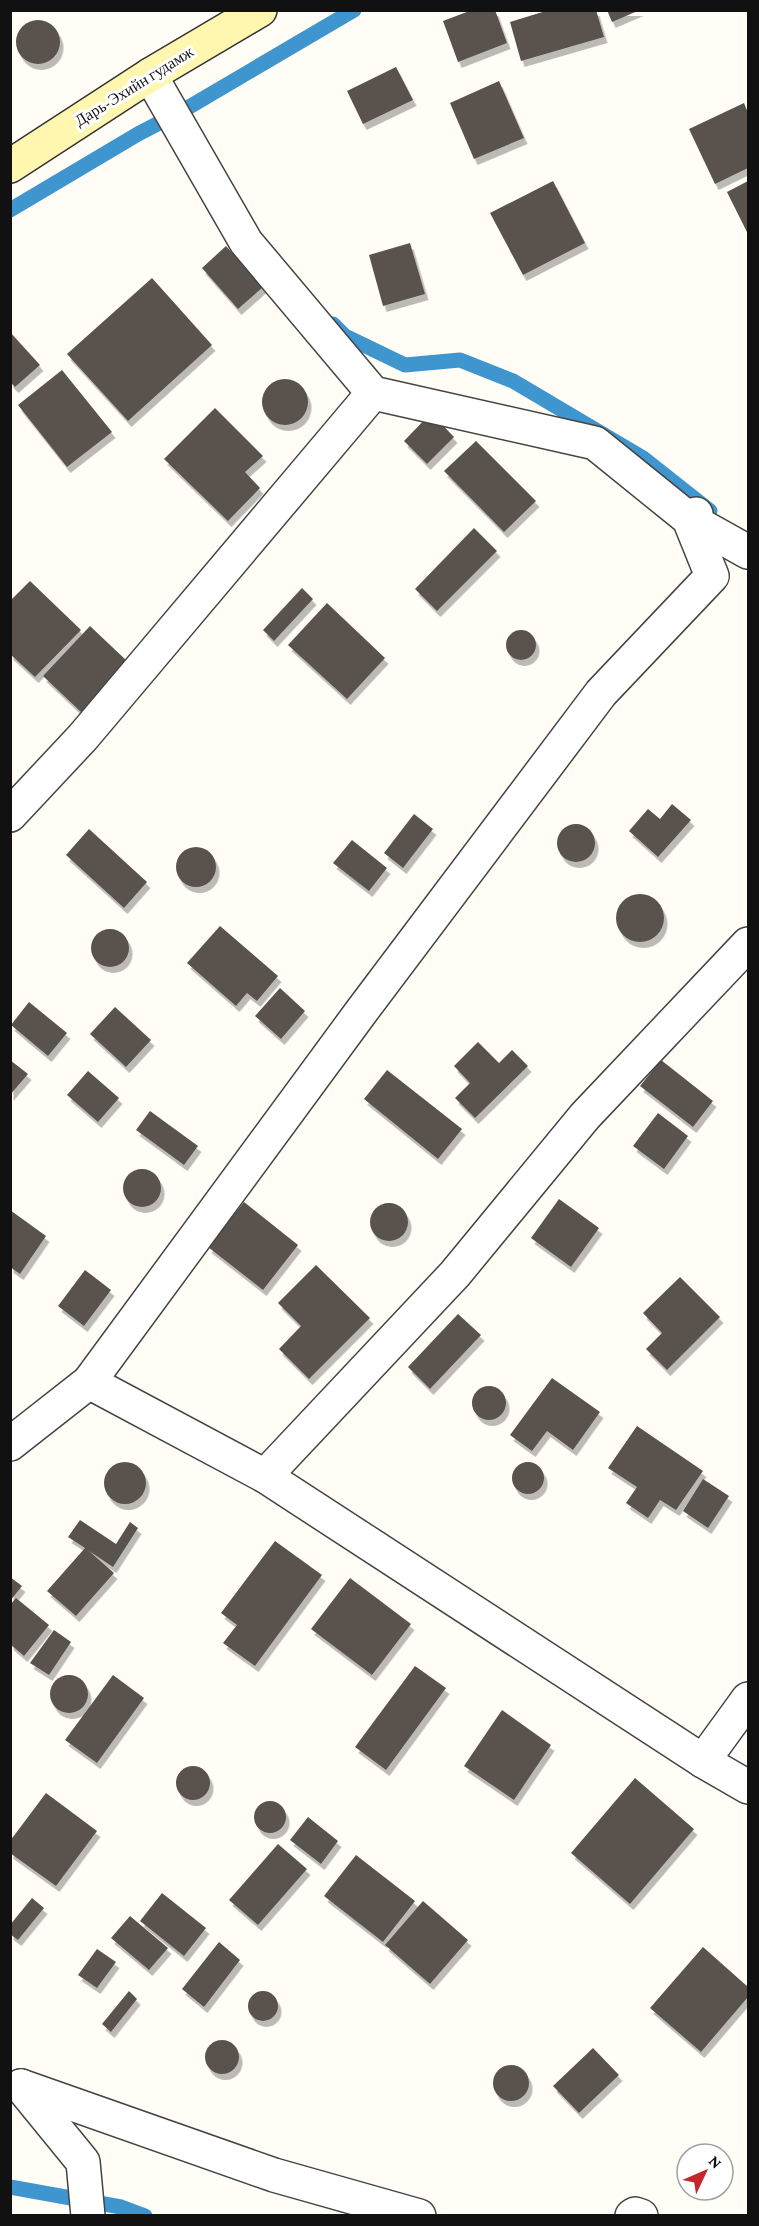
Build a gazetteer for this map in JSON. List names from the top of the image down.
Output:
{
  "streets": {
    "main road": ["Дарь-Эхийн гудамж"]
  },
  "north": "top right"
}
